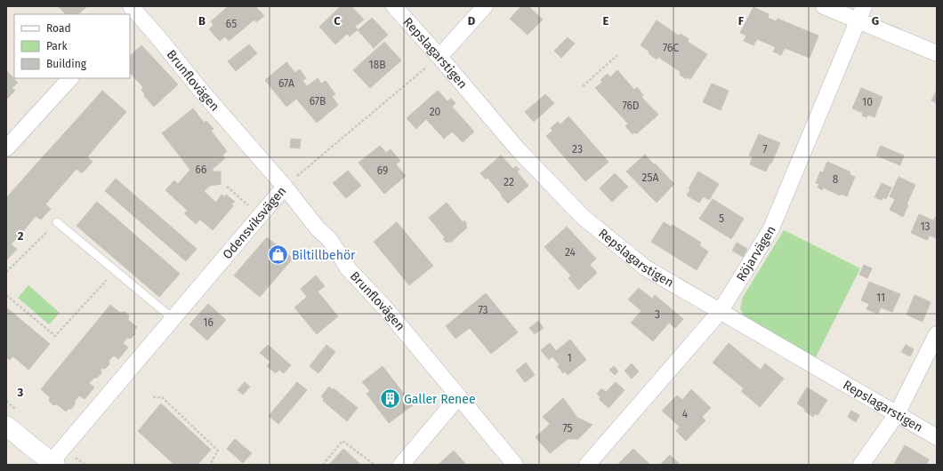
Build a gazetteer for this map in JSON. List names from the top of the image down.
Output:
{
  "streets": {
    "street": [
      "Repslagarstigen",
      "Brunflovägen",
      "Odensviksvägen",
      "Röjarvägen"
    ]
  },
  "crossings": [
    ["Repslagarstigen", "Odensviksvägen"],
    ["Repslagarstigen", "Röjarvägen"],
    ["Brunflovägen", "Odensviksvägen"]
  ],
  "places": {
    "shop": ["Biltillbehör"],
    "building": ["Galler Renee"]
  },
  "house_numbers": [
    "65",
    "76C",
    "18B",
    "67A",
    "67B",
    "10",
    "76D",
    "20",
    "23",
    "7",
    "66",
    "69",
    "25A",
    "8",
    "22",
    "5",
    "13",
    "24",
    "11",
    "73",
    "3",
    "16",
    "1",
    "4",
    "75"
  ],
  "legend": ["Road", "Park", "Building"],
  "grid": {
    "columns": [
      "B",
      "C",
      "D",
      "E",
      "F",
      "G"
    ],
    "rows": ["2", "3"]
  }
}
